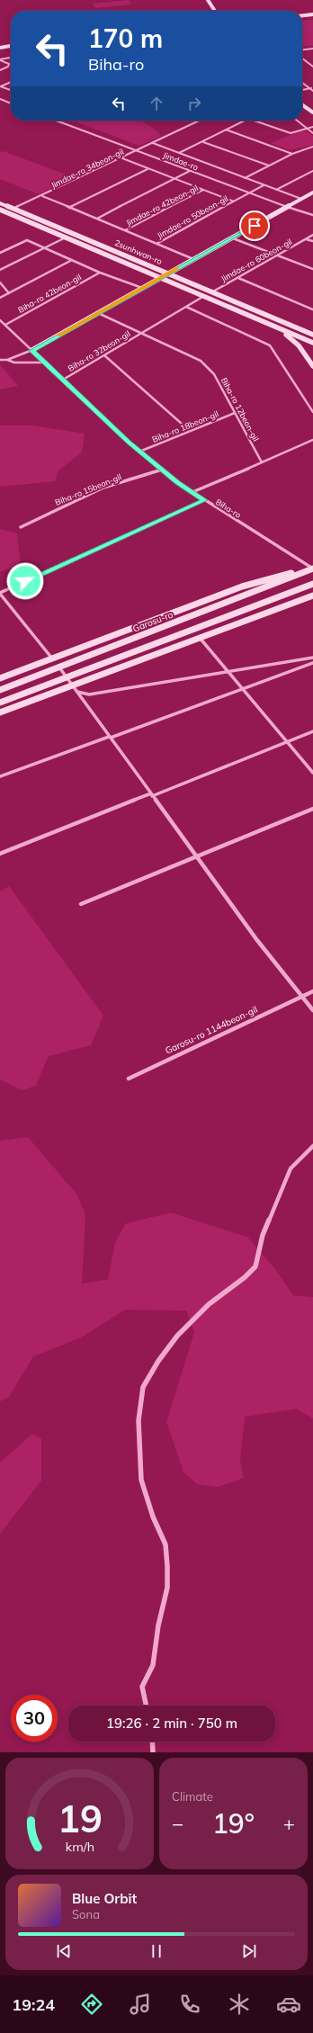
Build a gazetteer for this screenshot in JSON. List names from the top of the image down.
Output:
{
  "streets": {
    "main road": ["2sunhwan-ro", "Garosu-ro"],
    "street": [
      "Jimdae-ro",
      "Jimdae-ro 34beon-gil",
      "Jimdae-ro 42beon-gil",
      "Jimdae-ro 50beon-gil",
      "Jimdae-ro 60beon-gil",
      "Biha-ro 42beon-gil",
      "Biha-ro 32beon-gil",
      "Biha-ro 12beon-gil",
      "Biha-ro 18beon-gil",
      "Biha-ro 15beon-gil",
      "Biha-ro",
      "Garosu-ro 1144beon-gil"
    ]
  },
  "crossings": [
    ["Jimdae-ro", "Jimdae-ro 34beon-gil"],
    ["Jimdae-ro", "Jimdae-ro 42beon-gil"],
    ["Jimdae-ro", "Jimdae-ro 50beon-gil"],
    ["Jimdae-ro 34beon-gil", "Jimdae-ro 42beon-gil"],
    ["Jimdae-ro 34beon-gil", "2sunhwan-ro"],
    ["Jimdae-ro 42beon-gil", "Jimdae-ro 50beon-gil"],
    ["2sunhwan-ro", "Jimdae-ro 60beon-gil"],
    ["2sunhwan-ro", "Biha-ro 32beon-gil"],
    ["Biha-ro 42beon-gil", "Biha-ro"],
    ["Biha-ro 32beon-gil", "Biha-ro 12beon-gil"],
    ["Biha-ro 32beon-gil", "Biha-ro"],
    ["Biha-ro 12beon-gil", "Biha-ro 18beon-gil"],
    ["Biha-ro 18beon-gil", "Biha-ro"],
    ["Biha-ro 15beon-gil", "Biha-ro"],
    ["Biha-ro", "Garosu-ro"]
  ],
  "page": {
    "turn": ["170 m", "Biha-ro"],
    "limit": "30",
    "trip": "19:26 · 2 min · 750 m",
    "tile": "Climate",
    "heat": ["−", "19°", "+"],
    "song": ["Blue Orbit", "Sona"],
    "tabs": "19:24",
    "gauge": ["19", "km/h"]
  }
}
